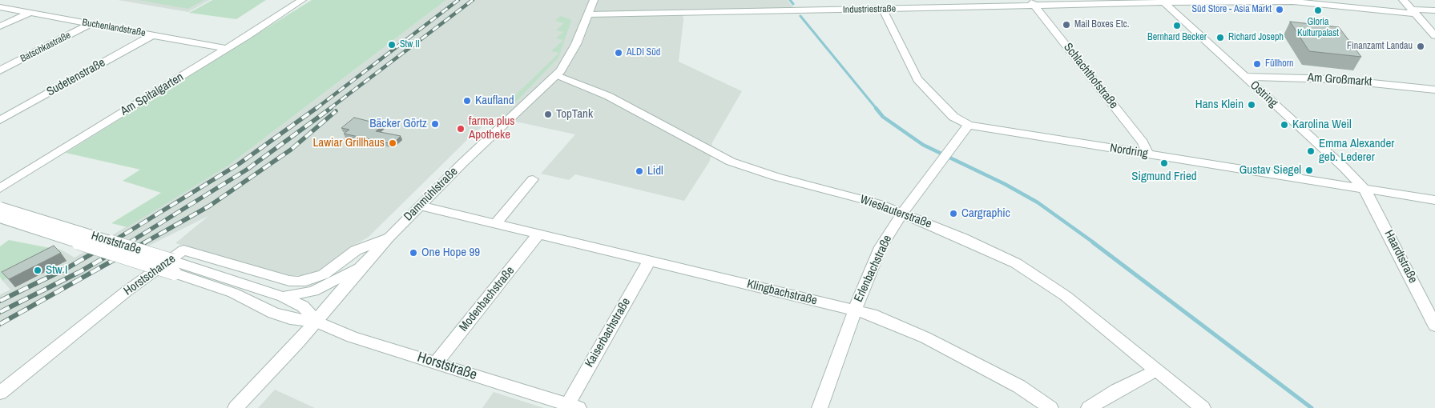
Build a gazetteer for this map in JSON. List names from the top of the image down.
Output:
{
  "streets": {
    "street": [
      "Industriestraße",
      "Buchenlandstraße",
      "Batschkastraße",
      "Schlachthofstraße",
      "Sudetenstraße",
      "Am Großmarkt",
      "Am Spitalgarten",
      "Ostring",
      "Nordring",
      "Dammühlstraße",
      "Wieslauterstraße",
      "Horststraße",
      "Haardtstraße",
      "Erlenbachstraße",
      "Horstschanze",
      "Klingbachstraße",
      "Modenbachstraße",
      "Kaiserbachstraße"
    ]
  },
  "crossings": [
    ["Industriestraße", "Schlachthofstraße"],
    ["Industriestraße", "Ostring"],
    ["Industriestraße", "Nordring"],
    ["Industriestraße", "Dammühlstraße"],
    ["Buchenlandstraße", "Batschkastraße"],
    ["Buchenlandstraße", "Sudetenstraße"],
    ["Buchenlandstraße", "Am Spitalgarten"],
    ["Schlachthofstraße", "Nordring"],
    ["Am Großmarkt", "Ostring"],
    ["Ostring", "Nordring"],
    ["Ostring", "Haardtstraße"],
    ["Nordring", "Haardtstraße"],
    ["Nordring", "Erlenbachstraße"],
    ["Dammühlstraße", "Wieslauterstraße"],
    ["Dammühlstraße", "Horststraße"],
    ["Dammühlstraße", "Horstschanze"],
    ["Dammühlstraße", "Klingbachstraße"],
    ["Wieslauterstraße", "Erlenbachstraße"],
    ["Horststraße", "Modenbachstraße"],
    ["Horststraße", "Kaiserbachstraße"],
    ["Erlenbachstraße", "Klingbachstraße"],
    ["Klingbachstraße", "Modenbachstraße"],
    ["Klingbachstraße", "Kaiserbachstraße"]
  ],
  "places": [
    "Süd Store - Asia Markt",
    "Gloria Kulturpalast",
    "Mail Boxes Etc.",
    "Bernhard Becker",
    "Richard Joseph",
    "Stw II",
    "Finanzamt Landau",
    "ALDI Süd",
    "Füllhorn",
    "Kaufland",
    "Hans Klein",
    "TopTank",
    "Bäcker Görtz",
    "Karolina Weil",
    "farma plus Apotheke",
    "Lawiar Grillhaus",
    "Emma Alexander geb. Lederer",
    "Sigmund Fried",
    "Gustav Siegel",
    "Lidl",
    "Cargraphic",
    "One Hope 99",
    "Stw I"
  ]
}
